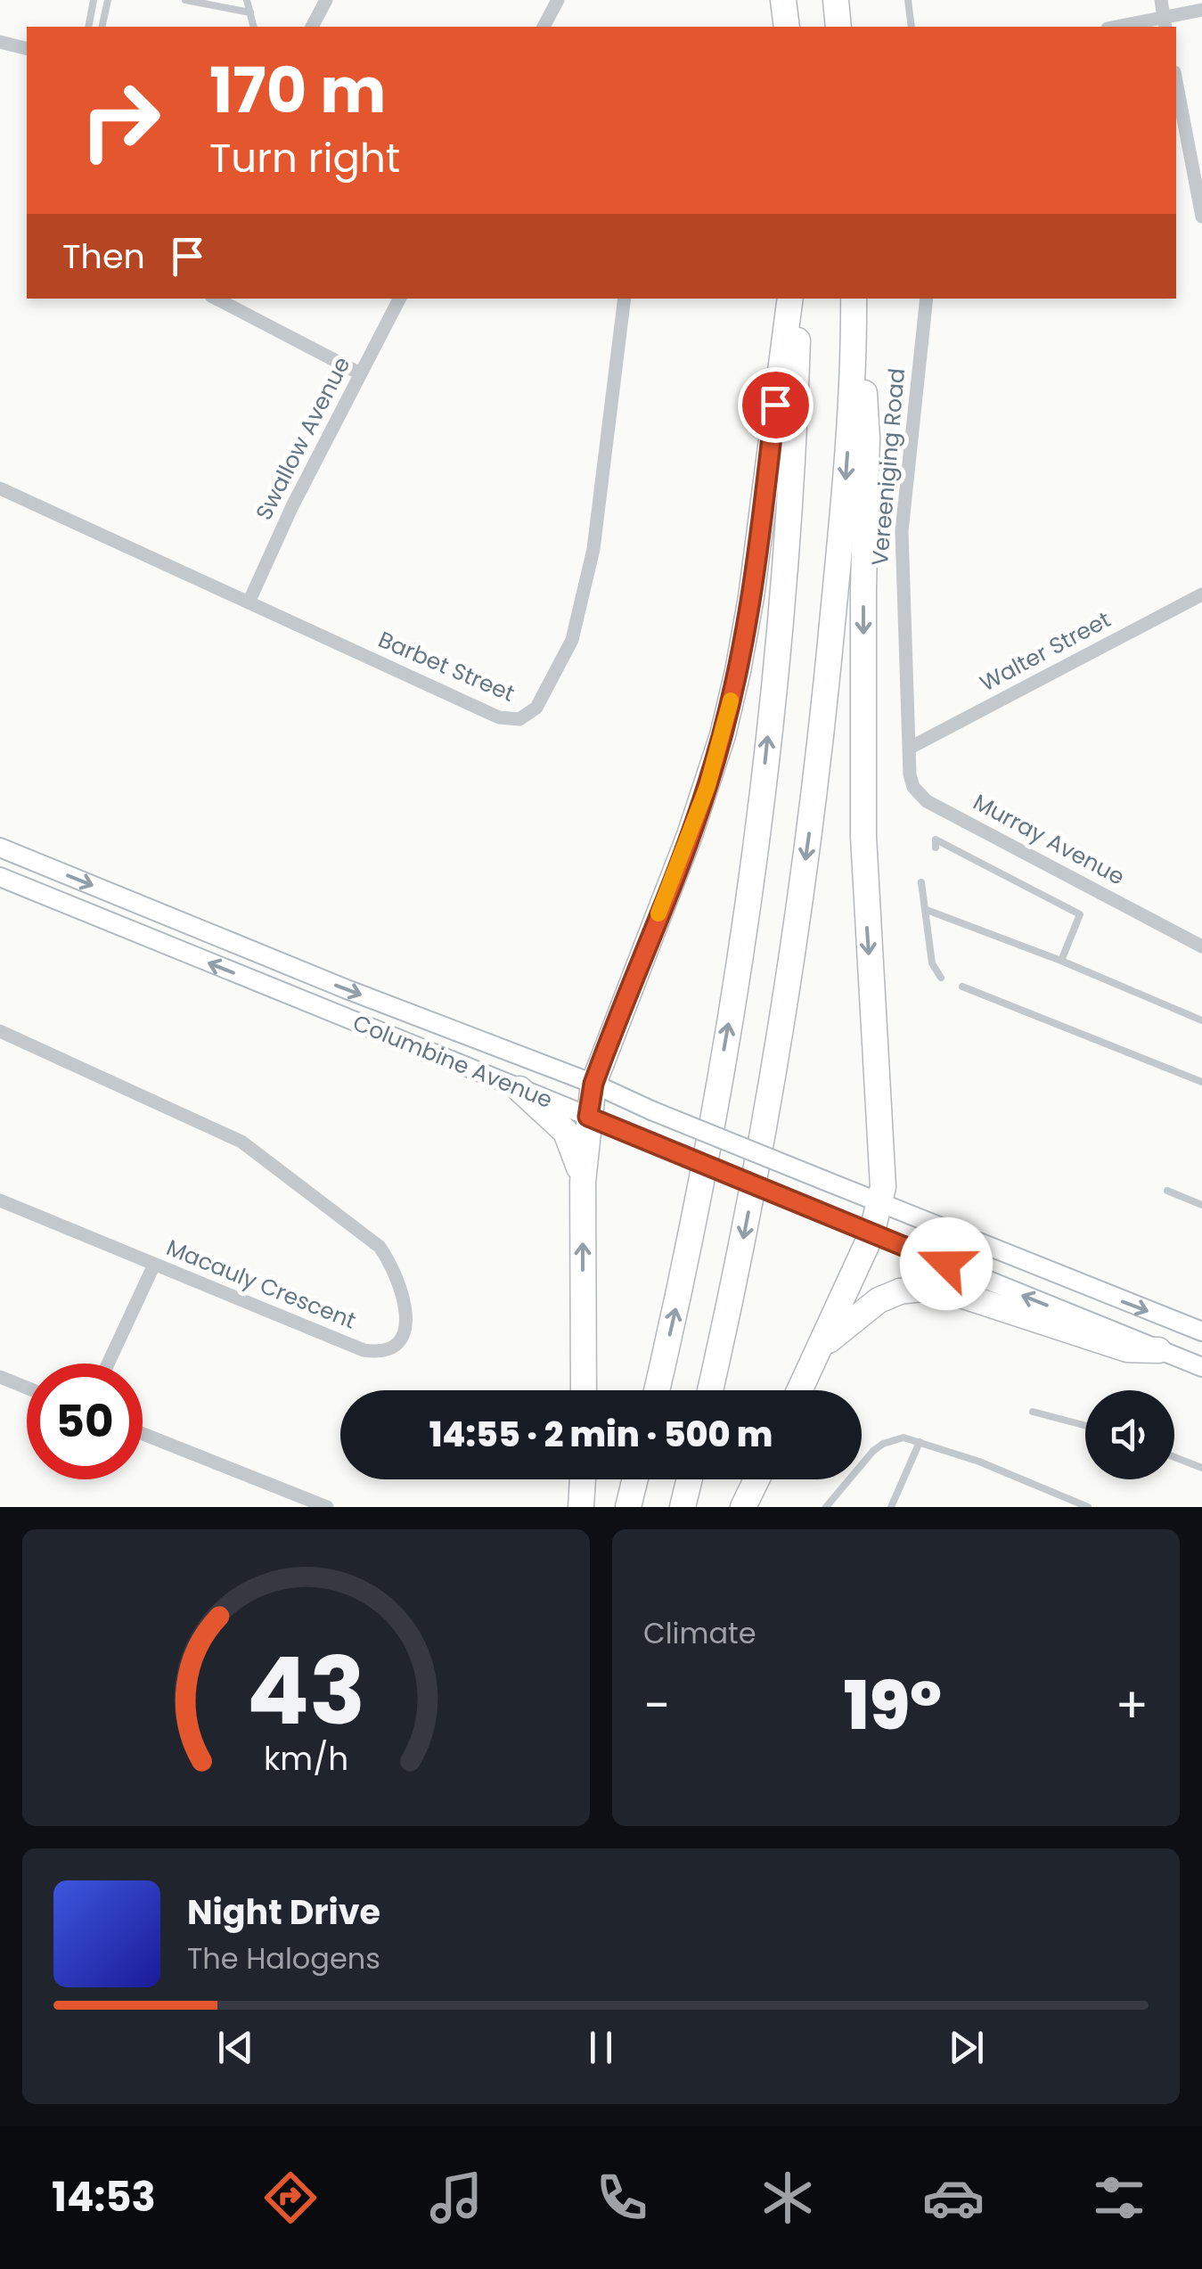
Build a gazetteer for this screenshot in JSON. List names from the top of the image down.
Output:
{
  "streets": {
    "main road": ["Columbine Avenue"],
    "street": [
      "Swallow Avenue",
      "Vereeniging Road",
      "Walter Street",
      "Barbet Street",
      "Murray Avenue",
      "Macauly Crescent"
    ]
  },
  "crossings": [
    ["Swallow Avenue", "Barbet Street"],
    ["Vereeniging Road", "Walter Street"],
    ["Vereeniging Road", "Murray Avenue"],
    ["Walter Street", "Murray Avenue"]
  ],
  "page": {
    "turn": ["170 m", "Turn right"],
    "then": "Then",
    "limit": "50",
    "trip": "14:55 · 2 min · 500 m",
    "tile": "Climate",
    "heat": ["−", "19°", "+"],
    "song": ["Night Drive", "The Halogens"],
    "tabs": "14:53",
    "gauge": ["43", "km/h"]
  }
}
